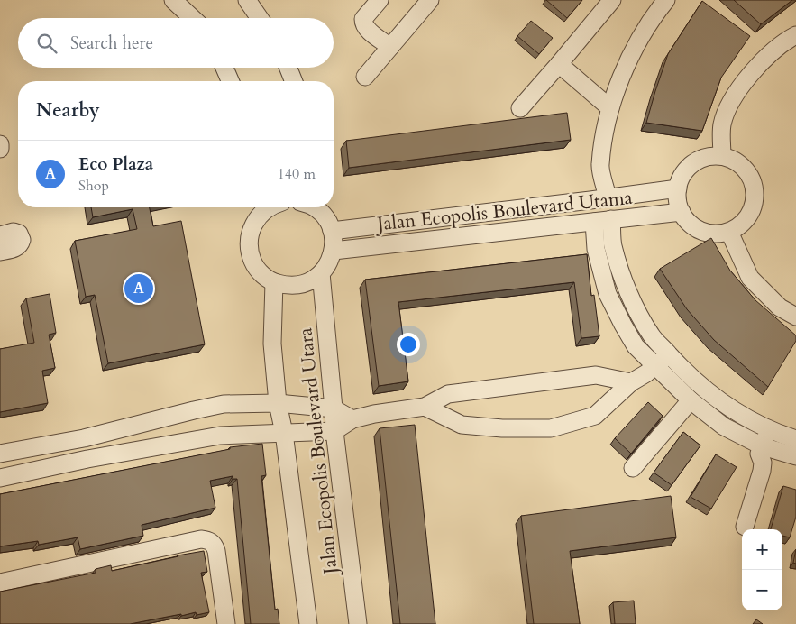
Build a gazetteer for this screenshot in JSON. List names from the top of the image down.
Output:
{
  "streets": {
    "street": ["Jalan Ecopolis Boulevard Utama", "Jalan Ecopolis Boulevard Utara"]
  },
  "page": {
    "search": "Search here",
    "heading": "Nearby",
    "list": [
      {
        "mark": "A",
        "name": "Eco Plaza",
        "note": "Shop",
        "value": "140 m"
      }
    ],
    "pins": "A",
    "map_buttons": ["+", "−"]
  }
}
